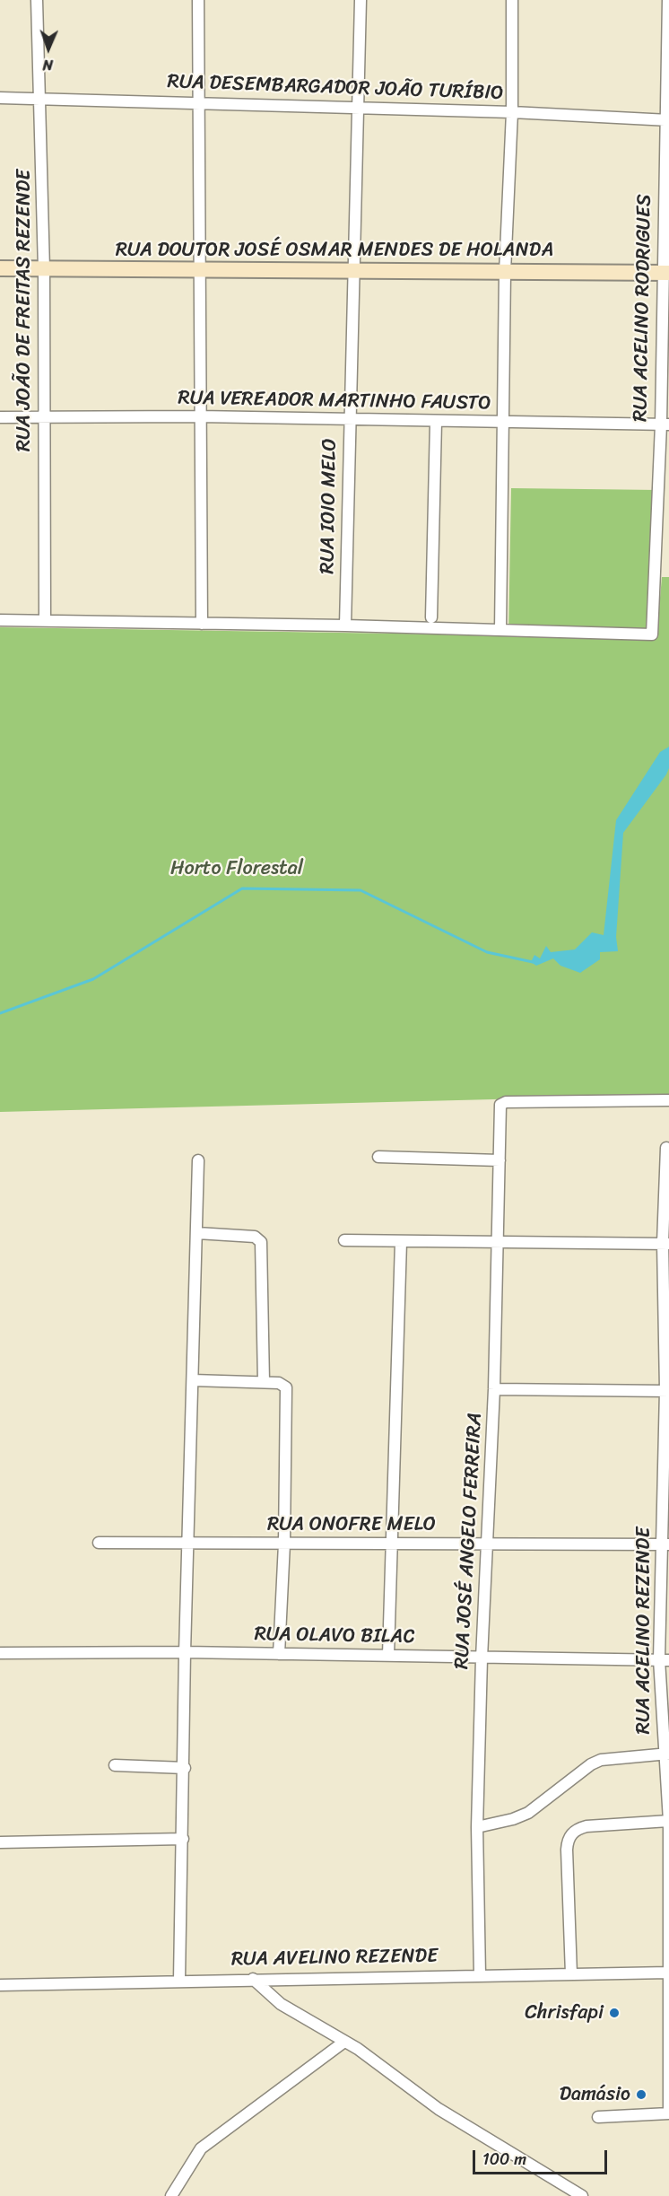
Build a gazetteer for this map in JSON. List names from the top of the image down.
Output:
{
  "streets": {
    "street": [
      "RUA DESEMBARGADOR JOÃO TURÍBIO",
      "RUA DOUTOR JOSÉ OSMAR MENDES DE HOLANDA",
      "RUA ACELINO RODRIGUES",
      "RUA JOÃO DE FREITAS REZENDE",
      "RUA VEREADOR MARTINHO FAUSTO",
      "RUA IOIO MELO",
      "RUA ONOFRE MELO",
      "RUA JOSÉ ANGELO FERREIRA",
      "RUA ACELINO REZENDE",
      "RUA OLAVO BILAC",
      "RUA AVELINO REZENDE"
    ]
  },
  "crossings": [
    ["RUA DESEMBARGADOR JOÃO TURÍBIO", "RUA ACELINO RODRIGUES"],
    ["RUA DESEMBARGADOR JOÃO TURÍBIO", "RUA JOÃO DE FREITAS REZENDE"],
    ["RUA DESEMBARGADOR JOÃO TURÍBIO", "RUA IOIO MELO"],
    ["RUA DOUTOR JOSÉ OSMAR MENDES DE HOLANDA", "RUA ACELINO RODRIGUES"],
    ["RUA DOUTOR JOSÉ OSMAR MENDES DE HOLANDA", "RUA JOÃO DE FREITAS REZENDE"],
    ["RUA DOUTOR JOSÉ OSMAR MENDES DE HOLANDA", "RUA IOIO MELO"],
    ["RUA ACELINO RODRIGUES", "RUA VEREADOR MARTINHO FAUSTO"],
    ["RUA JOÃO DE FREITAS REZENDE", "RUA VEREADOR MARTINHO FAUSTO"],
    ["RUA VEREADOR MARTINHO FAUSTO", "RUA IOIO MELO"],
    ["RUA ONOFRE MELO", "RUA JOSÉ ANGELO FERREIRA"],
    ["RUA ONOFRE MELO", "RUA ACELINO REZENDE"],
    ["RUA JOSÉ ANGELO FERREIRA", "RUA OLAVO BILAC"],
    ["RUA JOSÉ ANGELO FERREIRA", "RUA AVELINO REZENDE"],
    ["RUA ACELINO REZENDE", "RUA OLAVO BILAC"],
    ["RUA ACELINO REZENDE", "RUA AVELINO REZENDE"]
  ],
  "parks": ["Horto Florestal"],
  "places": ["Chrisfapi", "Damásio"],
  "scale_bar": "100 m",
  "north": "bottom"
}
